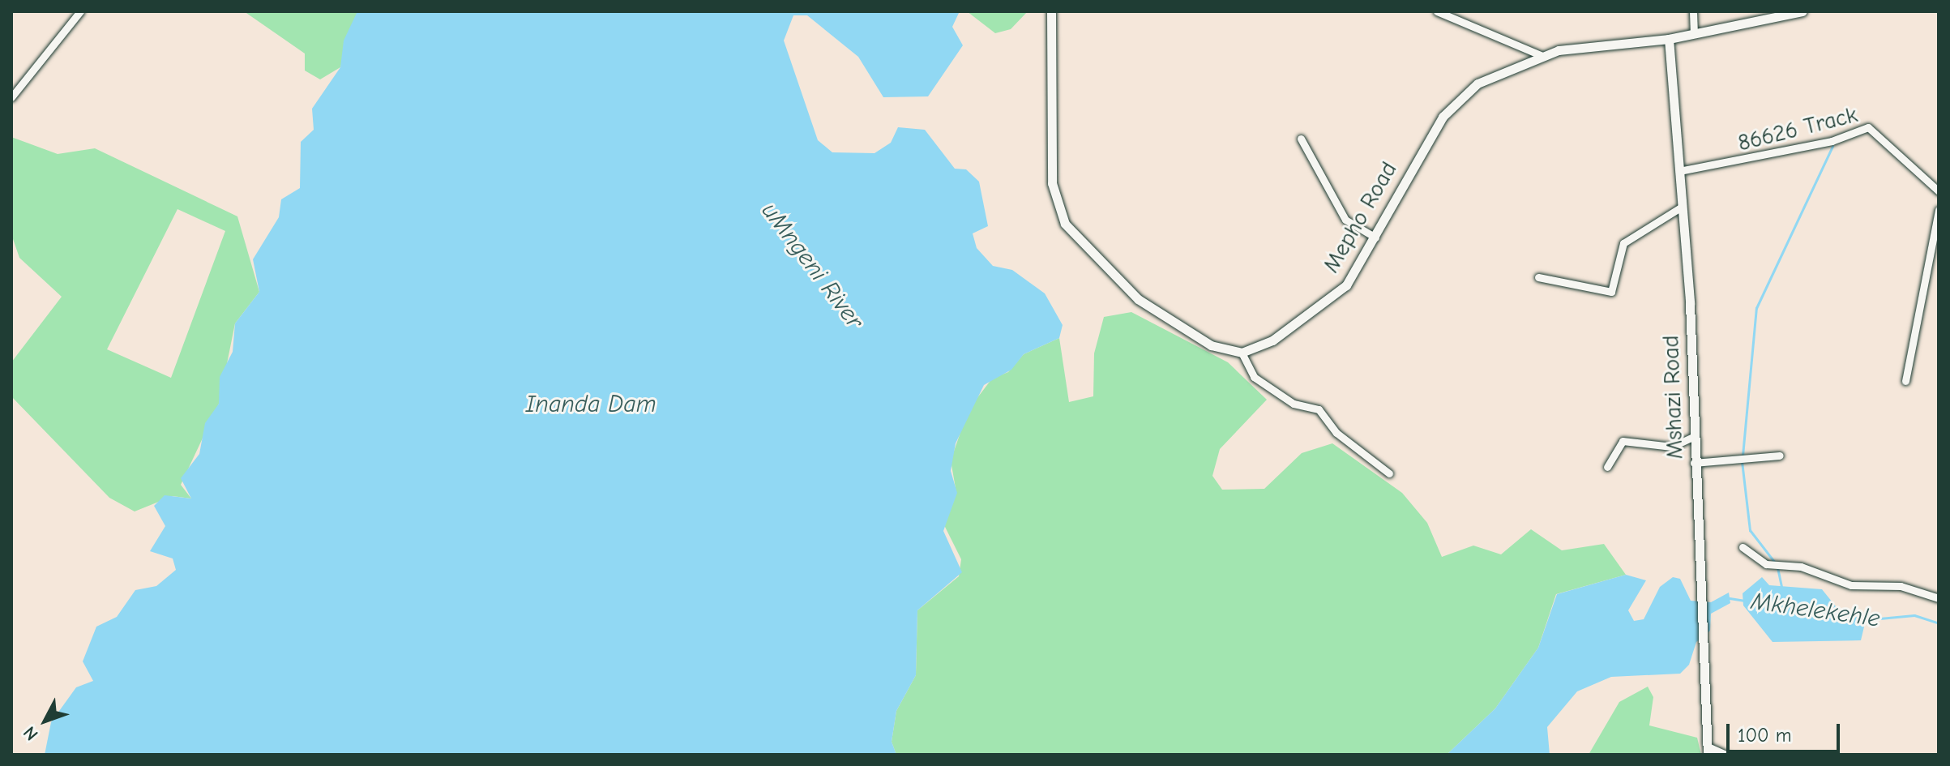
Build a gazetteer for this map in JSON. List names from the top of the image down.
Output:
{
  "streets": {
    "street": ["86626 Track", "Mepho Road", "Mshazi Road"]
  },
  "crossings": [
    ["86626 Track", "Mshazi Road"],
    ["Mepho Road", "Mshazi Road"]
  ],
  "water": ["uMngeni River", "Inanda Dam", "Mkhelekehle"],
  "scale_bar": "100 m",
  "north": "bottom left"
}
